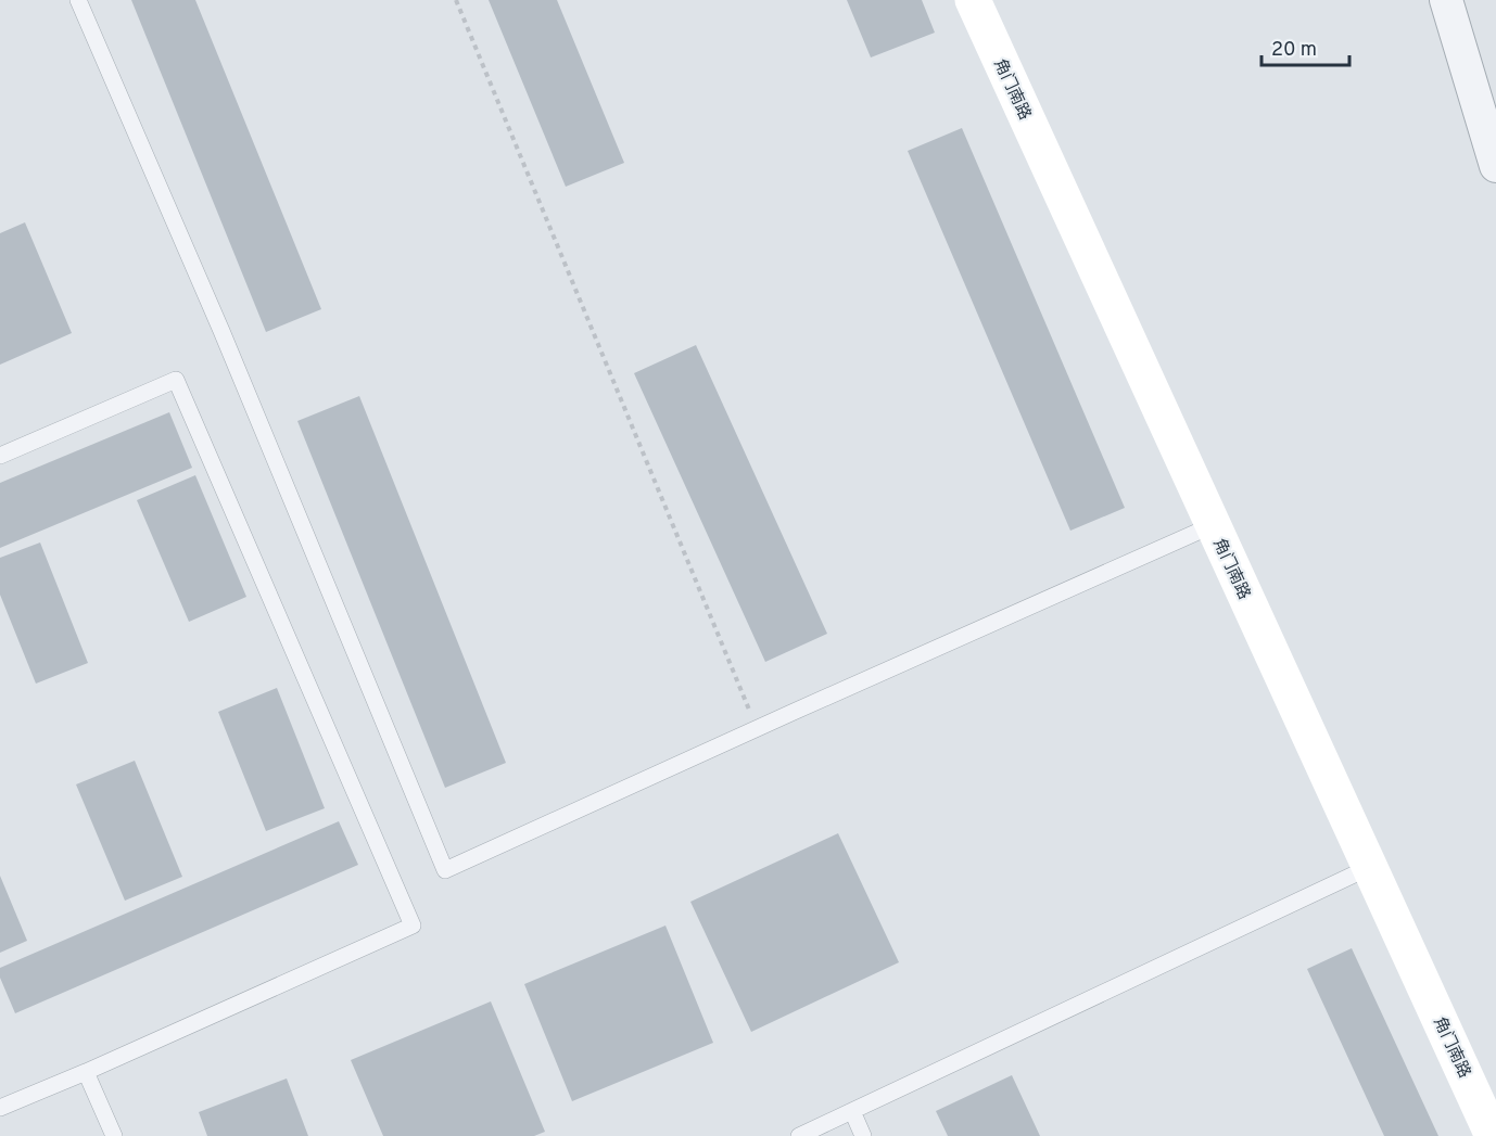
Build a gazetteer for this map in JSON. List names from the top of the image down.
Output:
{
  "streets": {
    "street": ["角门南路"]
  },
  "scale_bar": "20 m"
}
